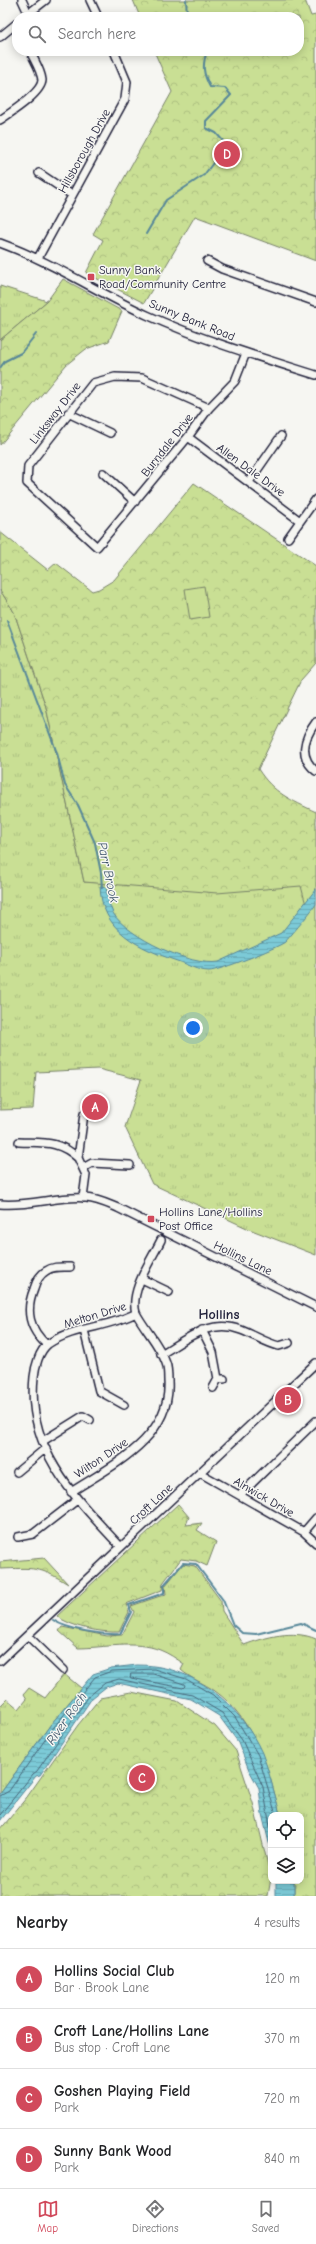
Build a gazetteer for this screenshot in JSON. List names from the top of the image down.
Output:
{
  "streets": {
    "street": [
      "Hillsborough Drive",
      "Sunny Bank Road",
      "Linksway Drive",
      "Burndale Drive",
      "Allen Dale Drive",
      "Hollins Lane",
      "Melton Drive",
      "Wilton Drive",
      "Alnwick Drive",
      "Croft Lane"
    ]
  },
  "crossings": [
    ["Hillsborough Drive", "Sunny Bank Road"],
    ["Sunny Bank Road", "Burndale Drive"],
    ["Linksway Drive", "Burndale Drive"],
    ["Burndale Drive", "Allen Dale Drive"],
    ["Melton Drive", "Wilton Drive"],
    ["Alnwick Drive", "Croft Lane"]
  ],
  "districts": ["Hollins"],
  "water": ["Parr Brook", "River Roch"],
  "places": {
    "transit": ["Sunny Bank Road/Community Centre", "Hollins Lane/Hollins Post Office"]
  },
  "page": {
    "search": "Search here",
    "pins": [
      "D",
      "A",
      "B",
      "C"
    ],
    "heading": ["Nearby", "4 results"],
    "list": [
      {
        "mark": "A",
        "name": "Hollins Social Club",
        "note": "Bar · Brook Lane",
        "value": "120 m"
      },
      {
        "mark": "B",
        "name": "Croft Lane/Hollins Lane",
        "note": "Bus stop · Croft Lane",
        "value": "370 m"
      },
      {
        "mark": "C",
        "name": "Goshen Playing Field",
        "note": "Park",
        "value": "720 m"
      },
      {
        "mark": "D",
        "name": "Sunny Bank Wood",
        "note": "Park",
        "value": "840 m"
      }
    ],
    "nav": ["Map", "Directions", "Saved"]
  }
}
